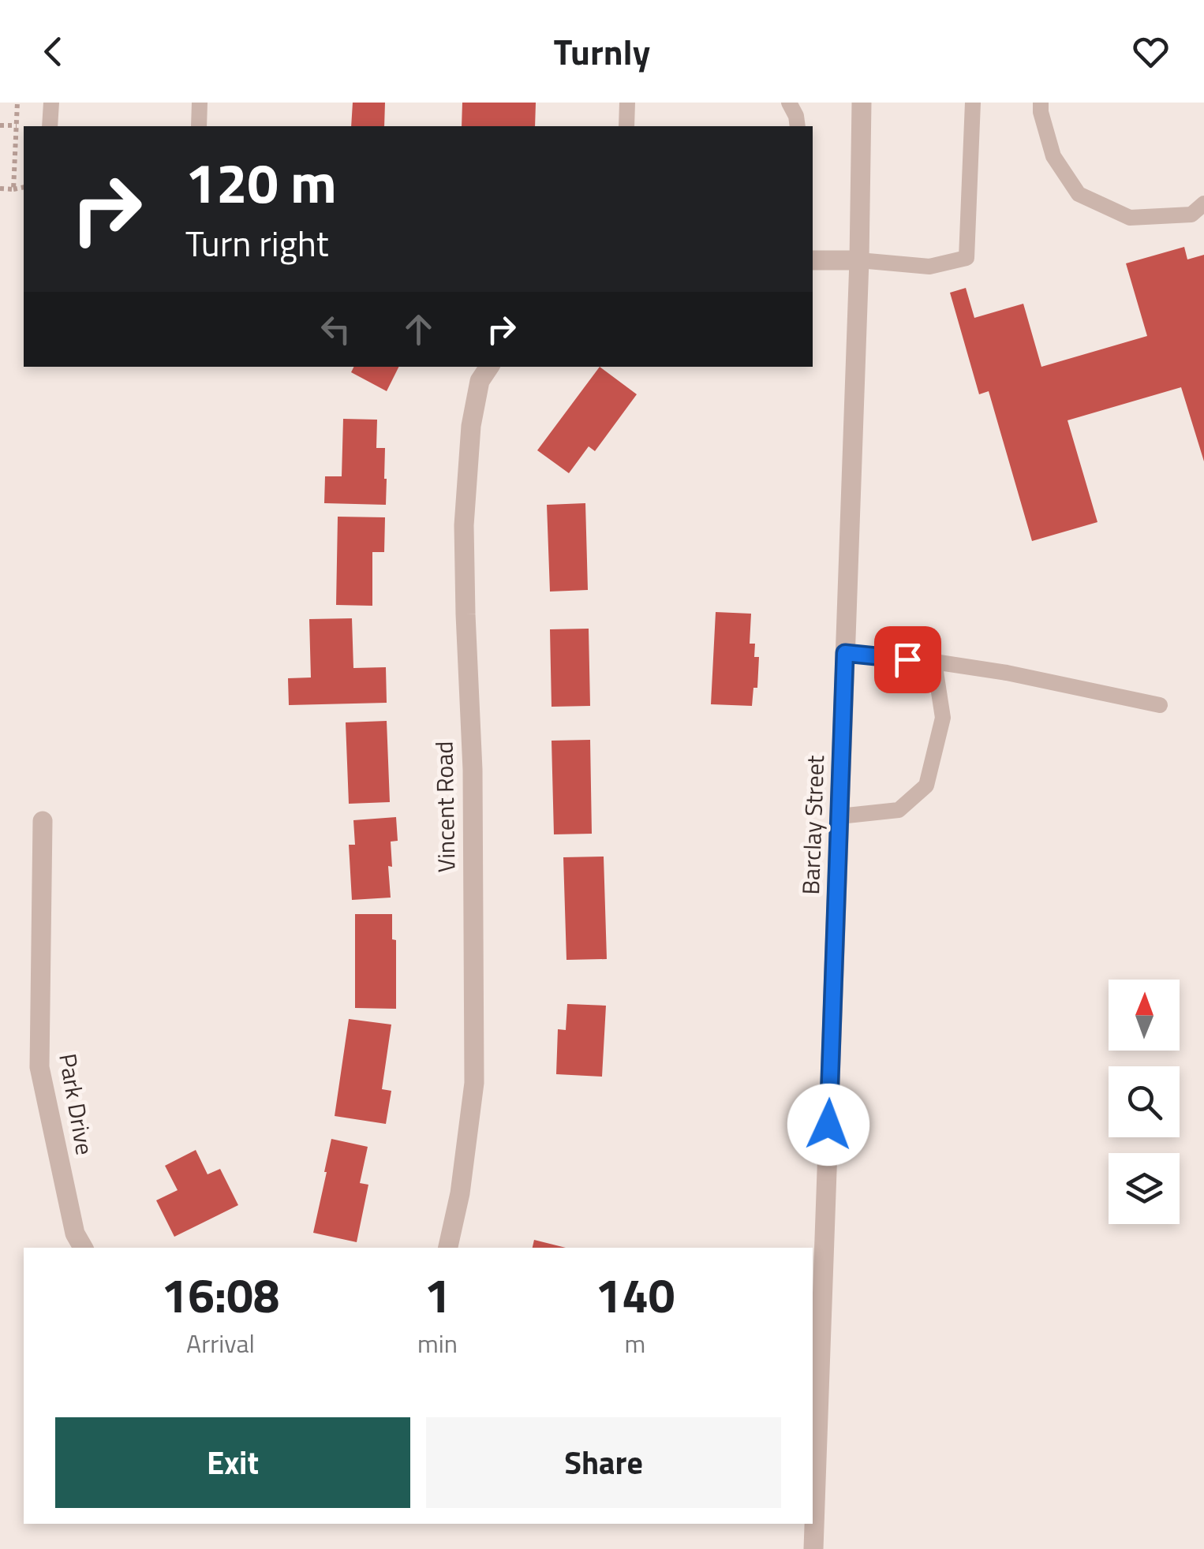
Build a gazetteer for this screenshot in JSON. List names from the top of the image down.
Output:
{
  "streets": {
    "street": ["Vincent Road", "Barclay Street", "Park Drive"]
  },
  "north": "top",
  "page": {
    "header": "Turnly",
    "turn": ["120 m", "Turn right"],
    "eta": [
      "16:08",
      "Arrival",
      "1",
      "min",
      "140",
      "m"
    ],
    "buttons": ["Exit", "Share"]
  }
}
